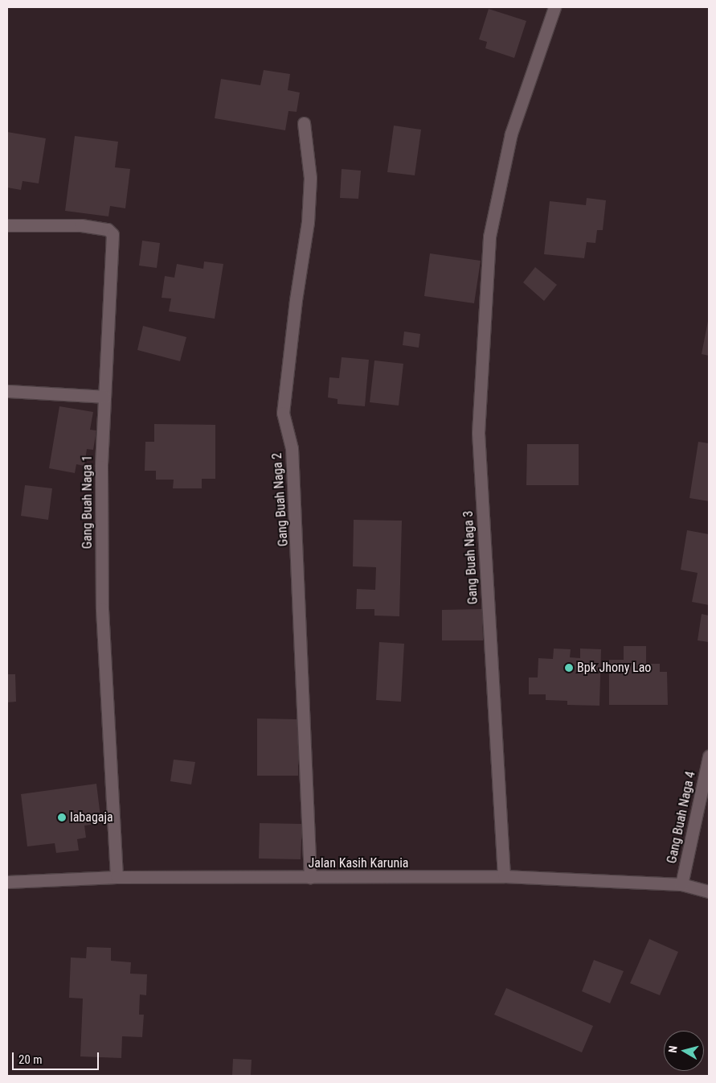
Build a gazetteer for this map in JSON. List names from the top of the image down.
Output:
{
  "streets": {
    "street": [
      "Gang Buah Naga 2",
      "Gang Buah Naga 1",
      "Gang Buah Naga 3",
      "Gang Buah Naga 4",
      "Jalan Kasih Karunia"
    ]
  },
  "crossings": [
    ["Gang Buah Naga 2", "Jalan Kasih Karunia"],
    ["Gang Buah Naga 1", "Jalan Kasih Karunia"],
    ["Gang Buah Naga 3", "Jalan Kasih Karunia"],
    ["Gang Buah Naga 4", "Jalan Kasih Karunia"]
  ],
  "places": ["Bpk Jhony Lao", "labagaja"],
  "scale_bar": "20 m",
  "north": "left"
}
